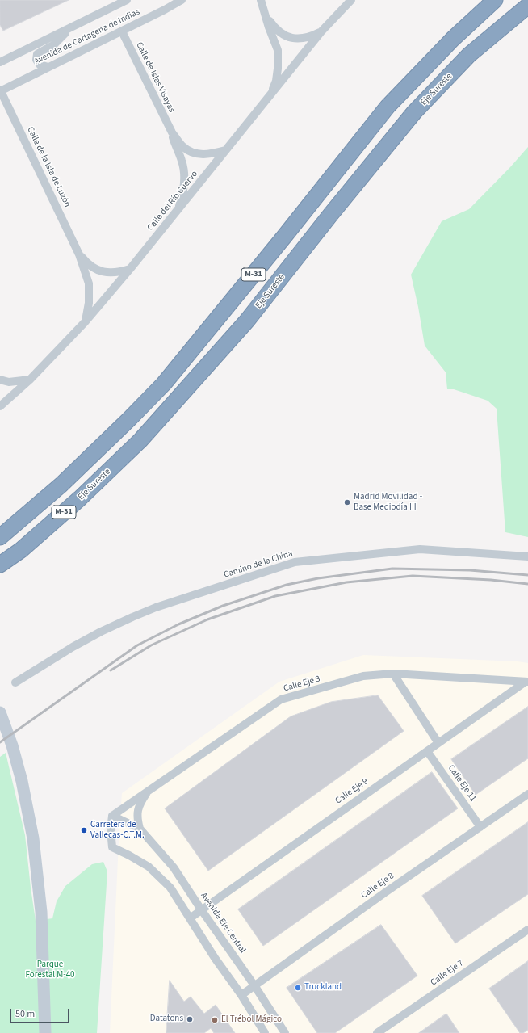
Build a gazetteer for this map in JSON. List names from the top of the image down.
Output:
{
  "streets": {
    "highway": ["Eje Sureste", "M-31"],
    "street": [
      "Avenida de Cartagena de Indias",
      "Calle de Islas Visayas",
      "Calle de la Isla de Luzón",
      "Calle del Río Cuervo",
      "Camino de la China",
      "Calle Eje 3",
      "Calle Eje 11",
      "Calle Eje 9",
      "Calle Eje 8",
      "Avenida Eje Central",
      "Calle Eje 7"
    ]
  },
  "crossings": [
    ["Avenida de Cartagena de Indias", "Calle de Islas Visayas"],
    ["Avenida de Cartagena de Indias", "Calle de la Isla de Luzón"],
    ["Calle de Islas Visayas", "Calle del Río Cuervo"],
    ["Calle de la Isla de Luzón", "Calle del Río Cuervo"],
    ["Calle Eje 3", "Calle Eje 9"],
    ["Calle Eje 3", "Avenida Eje Central"],
    ["Calle Eje 11", "Calle Eje 9"],
    ["Calle Eje 11", "Calle Eje 8"],
    ["Calle Eje 9", "Avenida Eje Central"],
    ["Calle Eje 8", "Avenida Eje Central"]
  ],
  "parks": ["Parque Forestal M-40"],
  "places": [
    "Madrid Movilidad - Base Mediodía III",
    "Carretera de Vallecas-C.T.M.",
    "Truckland",
    "Datatons",
    "El Trébol Mágico"
  ],
  "scale_bar": "50 m"
}
